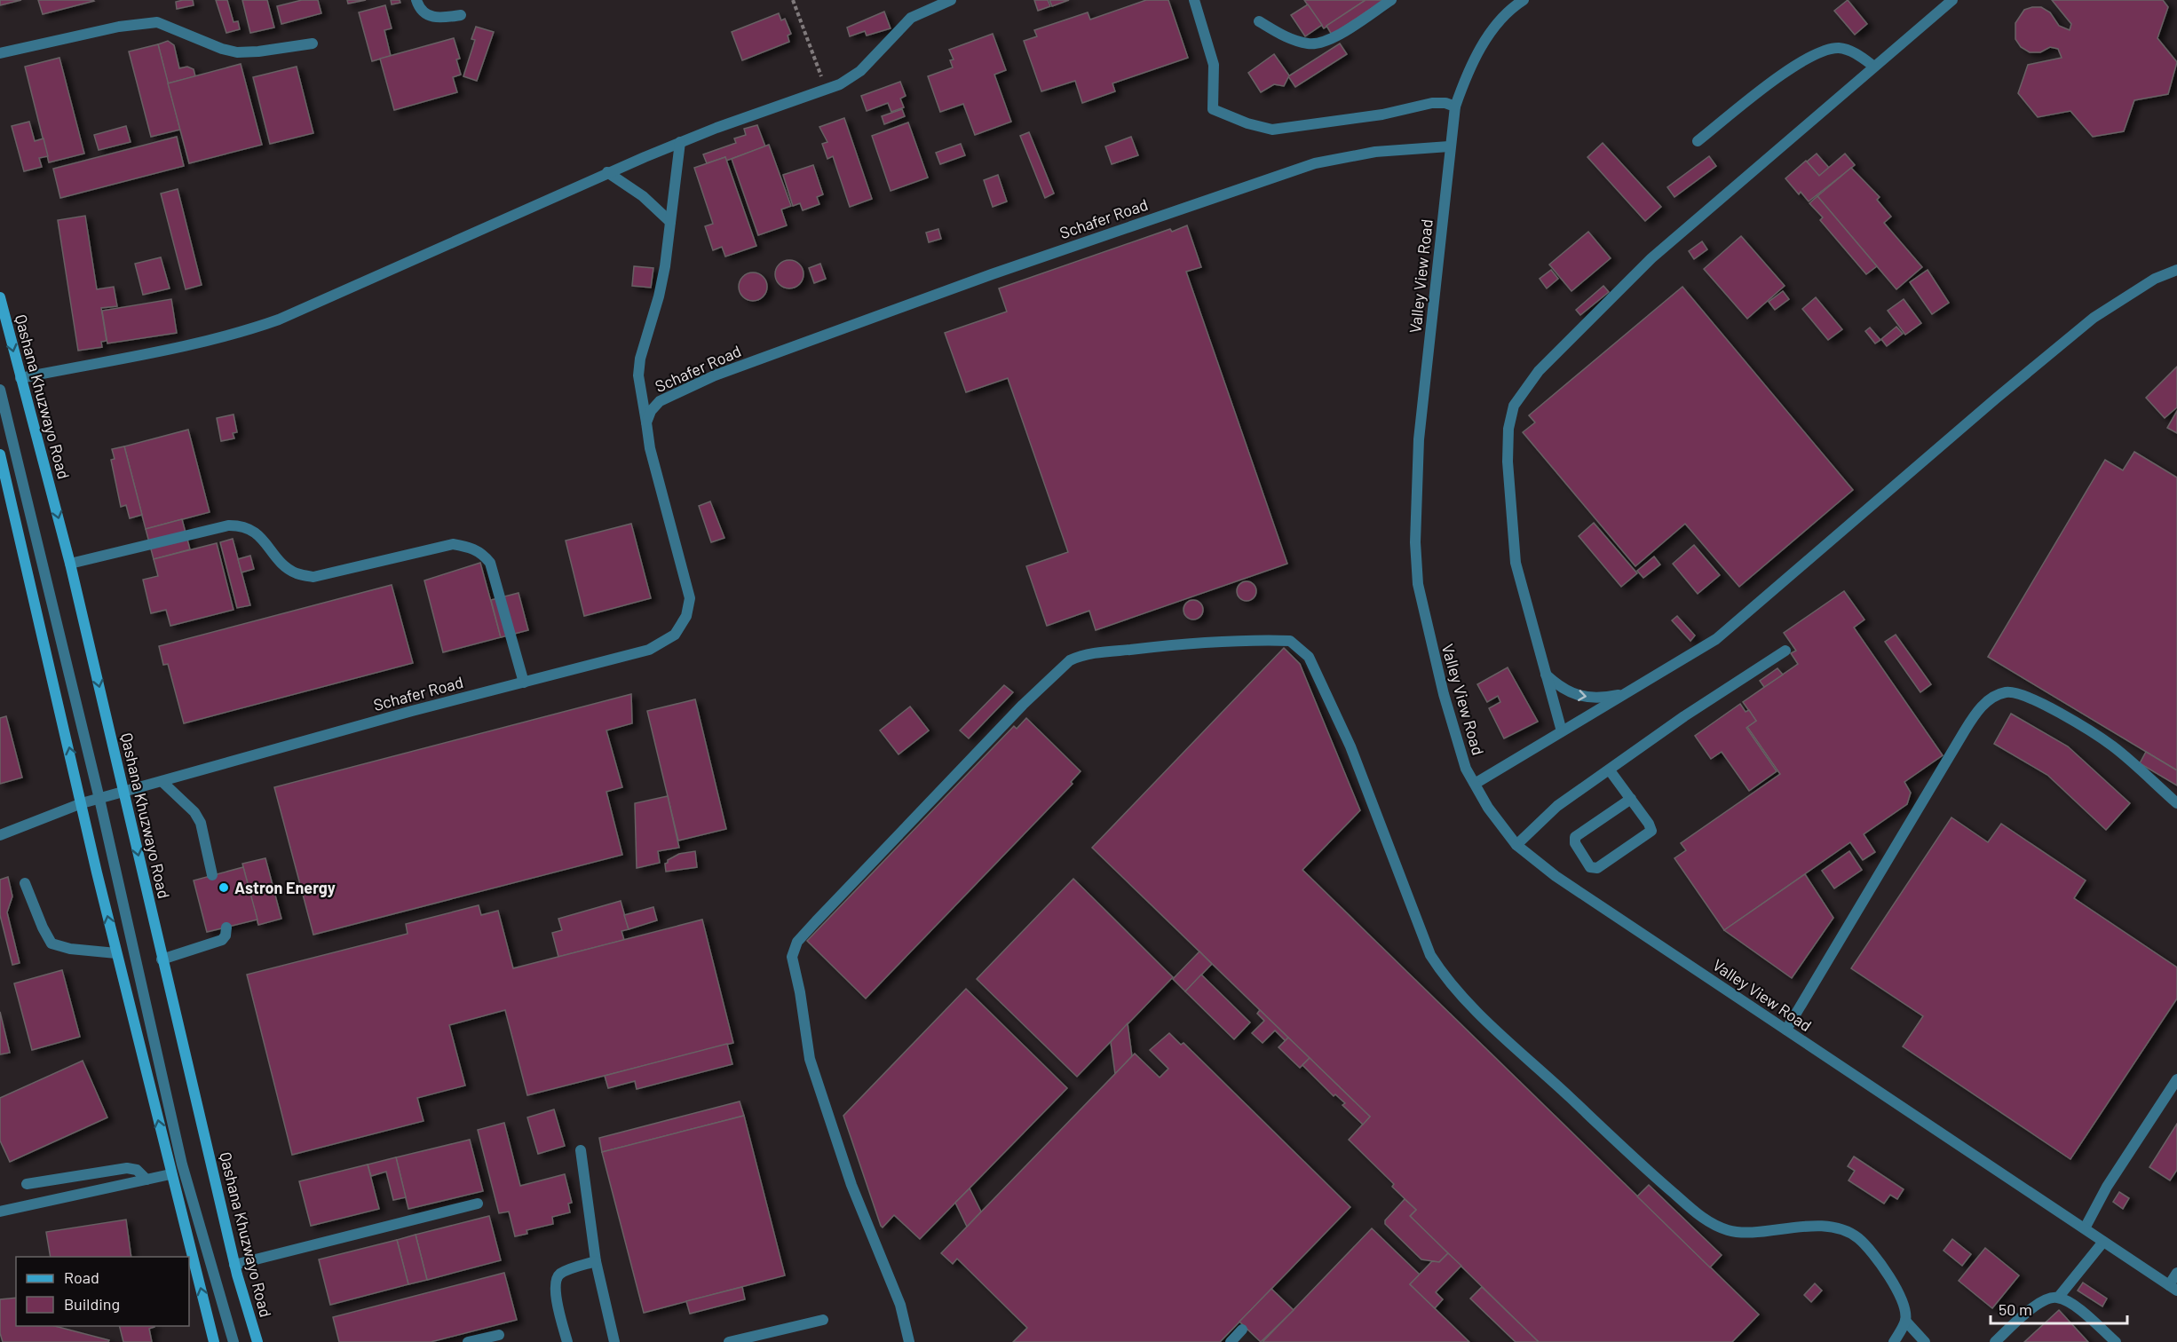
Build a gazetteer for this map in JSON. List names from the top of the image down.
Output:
{
  "streets": {
    "main road": ["Qashana Khuzwayo Road"],
    "street": ["Schafer Road", "Valley View Road"]
  },
  "crossings": [
    ["Schafer Road", "Valley View Road"],
    ["Schafer Road", "Qashana Khuzwayo Road"]
  ],
  "places": ["Astron Energy"],
  "legend": ["Road", "Building"],
  "scale_bar": "50 m"
}
